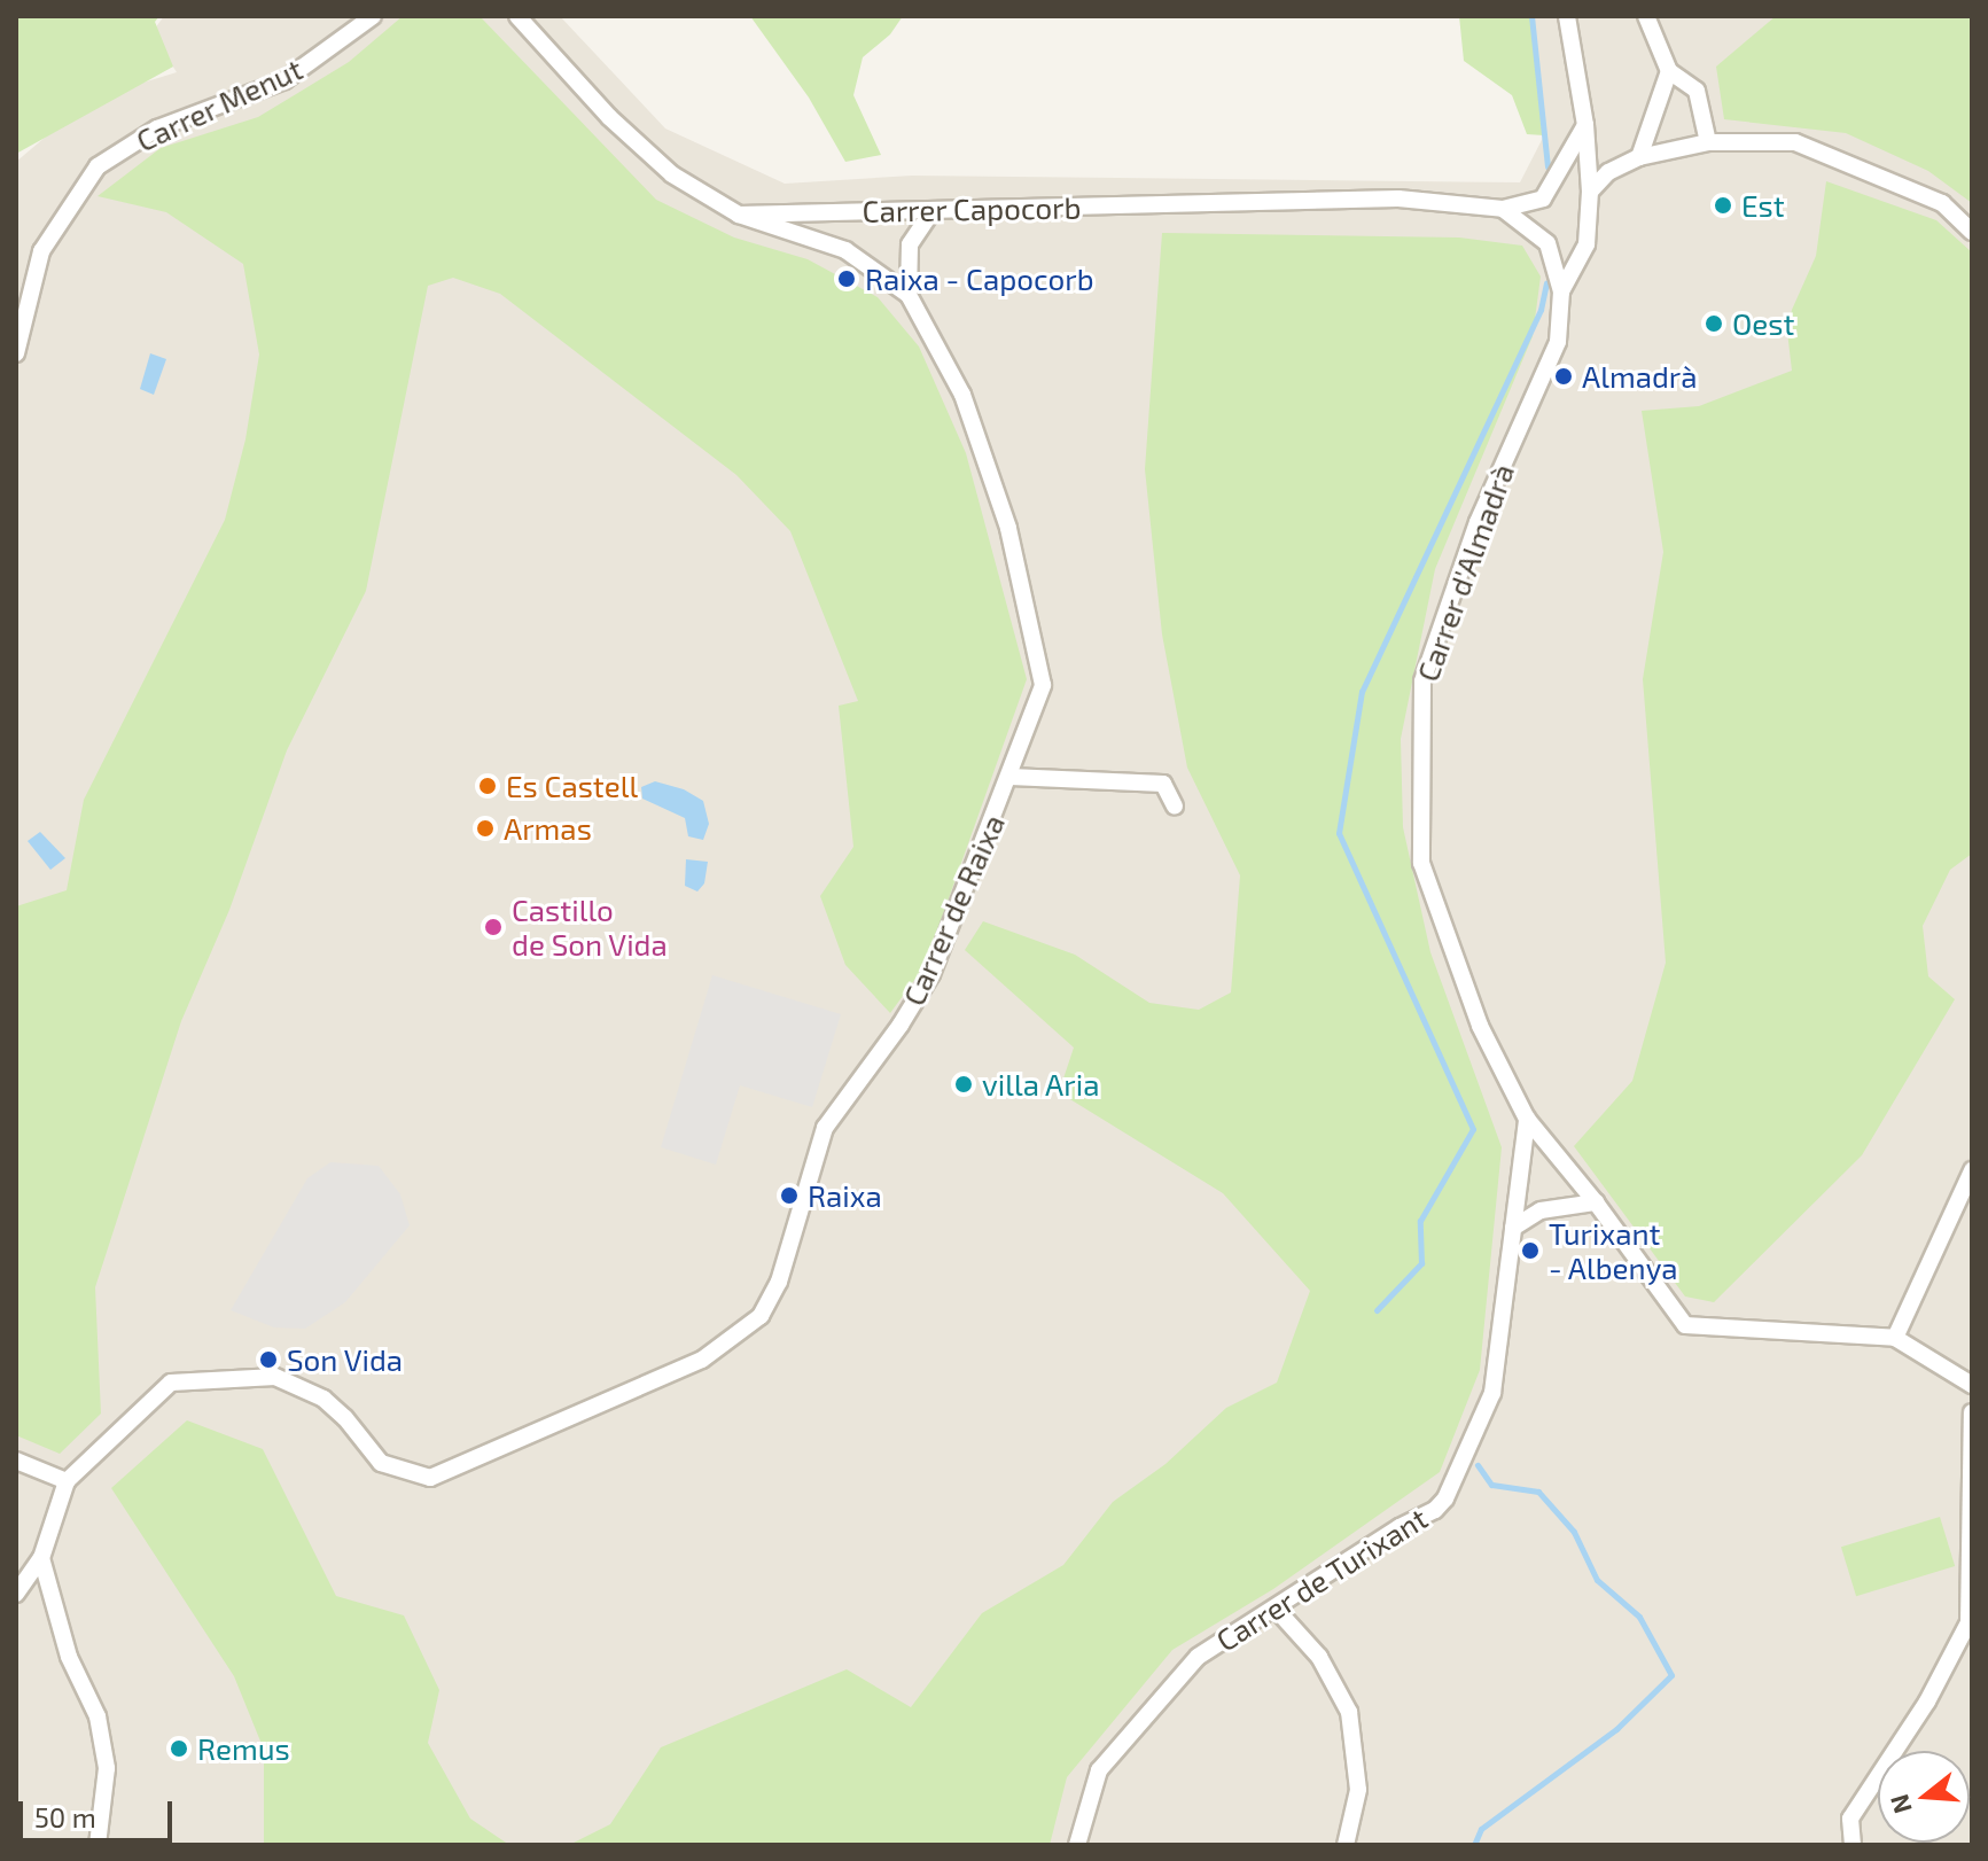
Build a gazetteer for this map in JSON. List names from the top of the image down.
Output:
{
  "streets": {
    "street": [
      "Carrer Menut",
      "Carrer Capocorb",
      "Carrer d'Almadrà",
      "Carrer de Raixa",
      "Carrer de Turixant"
    ]
  },
  "crossings": [
    ["Carrer Capocorb", "Carrer de Raixa"],
    ["Carrer d'Almadrà", "Carrer de Turixant"]
  ],
  "places": [
    "Est",
    "Raixa - Capocorb",
    "Oest",
    "Almadrà",
    "Es Castell",
    "Armas",
    "Castillo de Son Vida",
    "villa Aria",
    "Raixa",
    "Turixant - Albenya",
    "Son Vida",
    "Remus"
  ],
  "scale_bar": "50 m",
  "north": "left"
}
